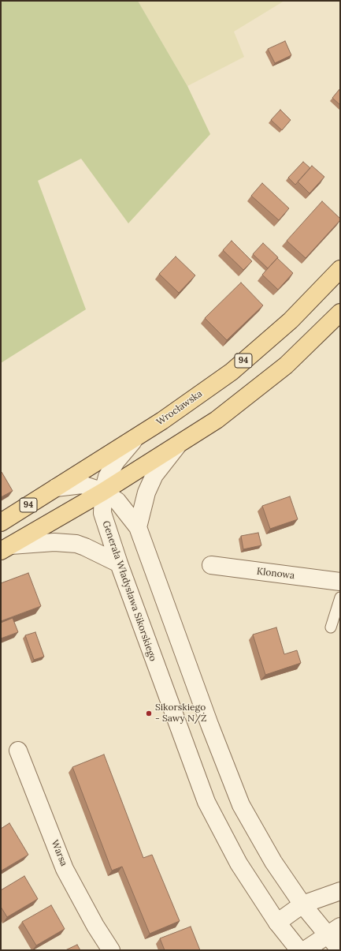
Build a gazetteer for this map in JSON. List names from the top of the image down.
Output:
{
  "streets": {
    "main road": ["94", "Wrocławska"],
    "street": ["Klonowa", "Generała Władysława Sikorskiego", "Warsa"]
  },
  "crossings": [
    ["Wrocławska", "Generała Władysława Sikorskiego"]
  ],
  "places": ["Sikorskiego - Sawy N/Ż"]
}
